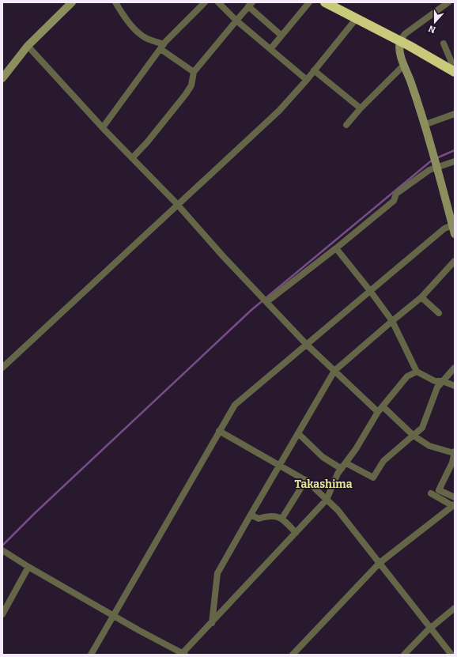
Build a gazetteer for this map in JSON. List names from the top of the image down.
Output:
{
  "districts": ["Takashima"],
  "north": "bottom"
}
